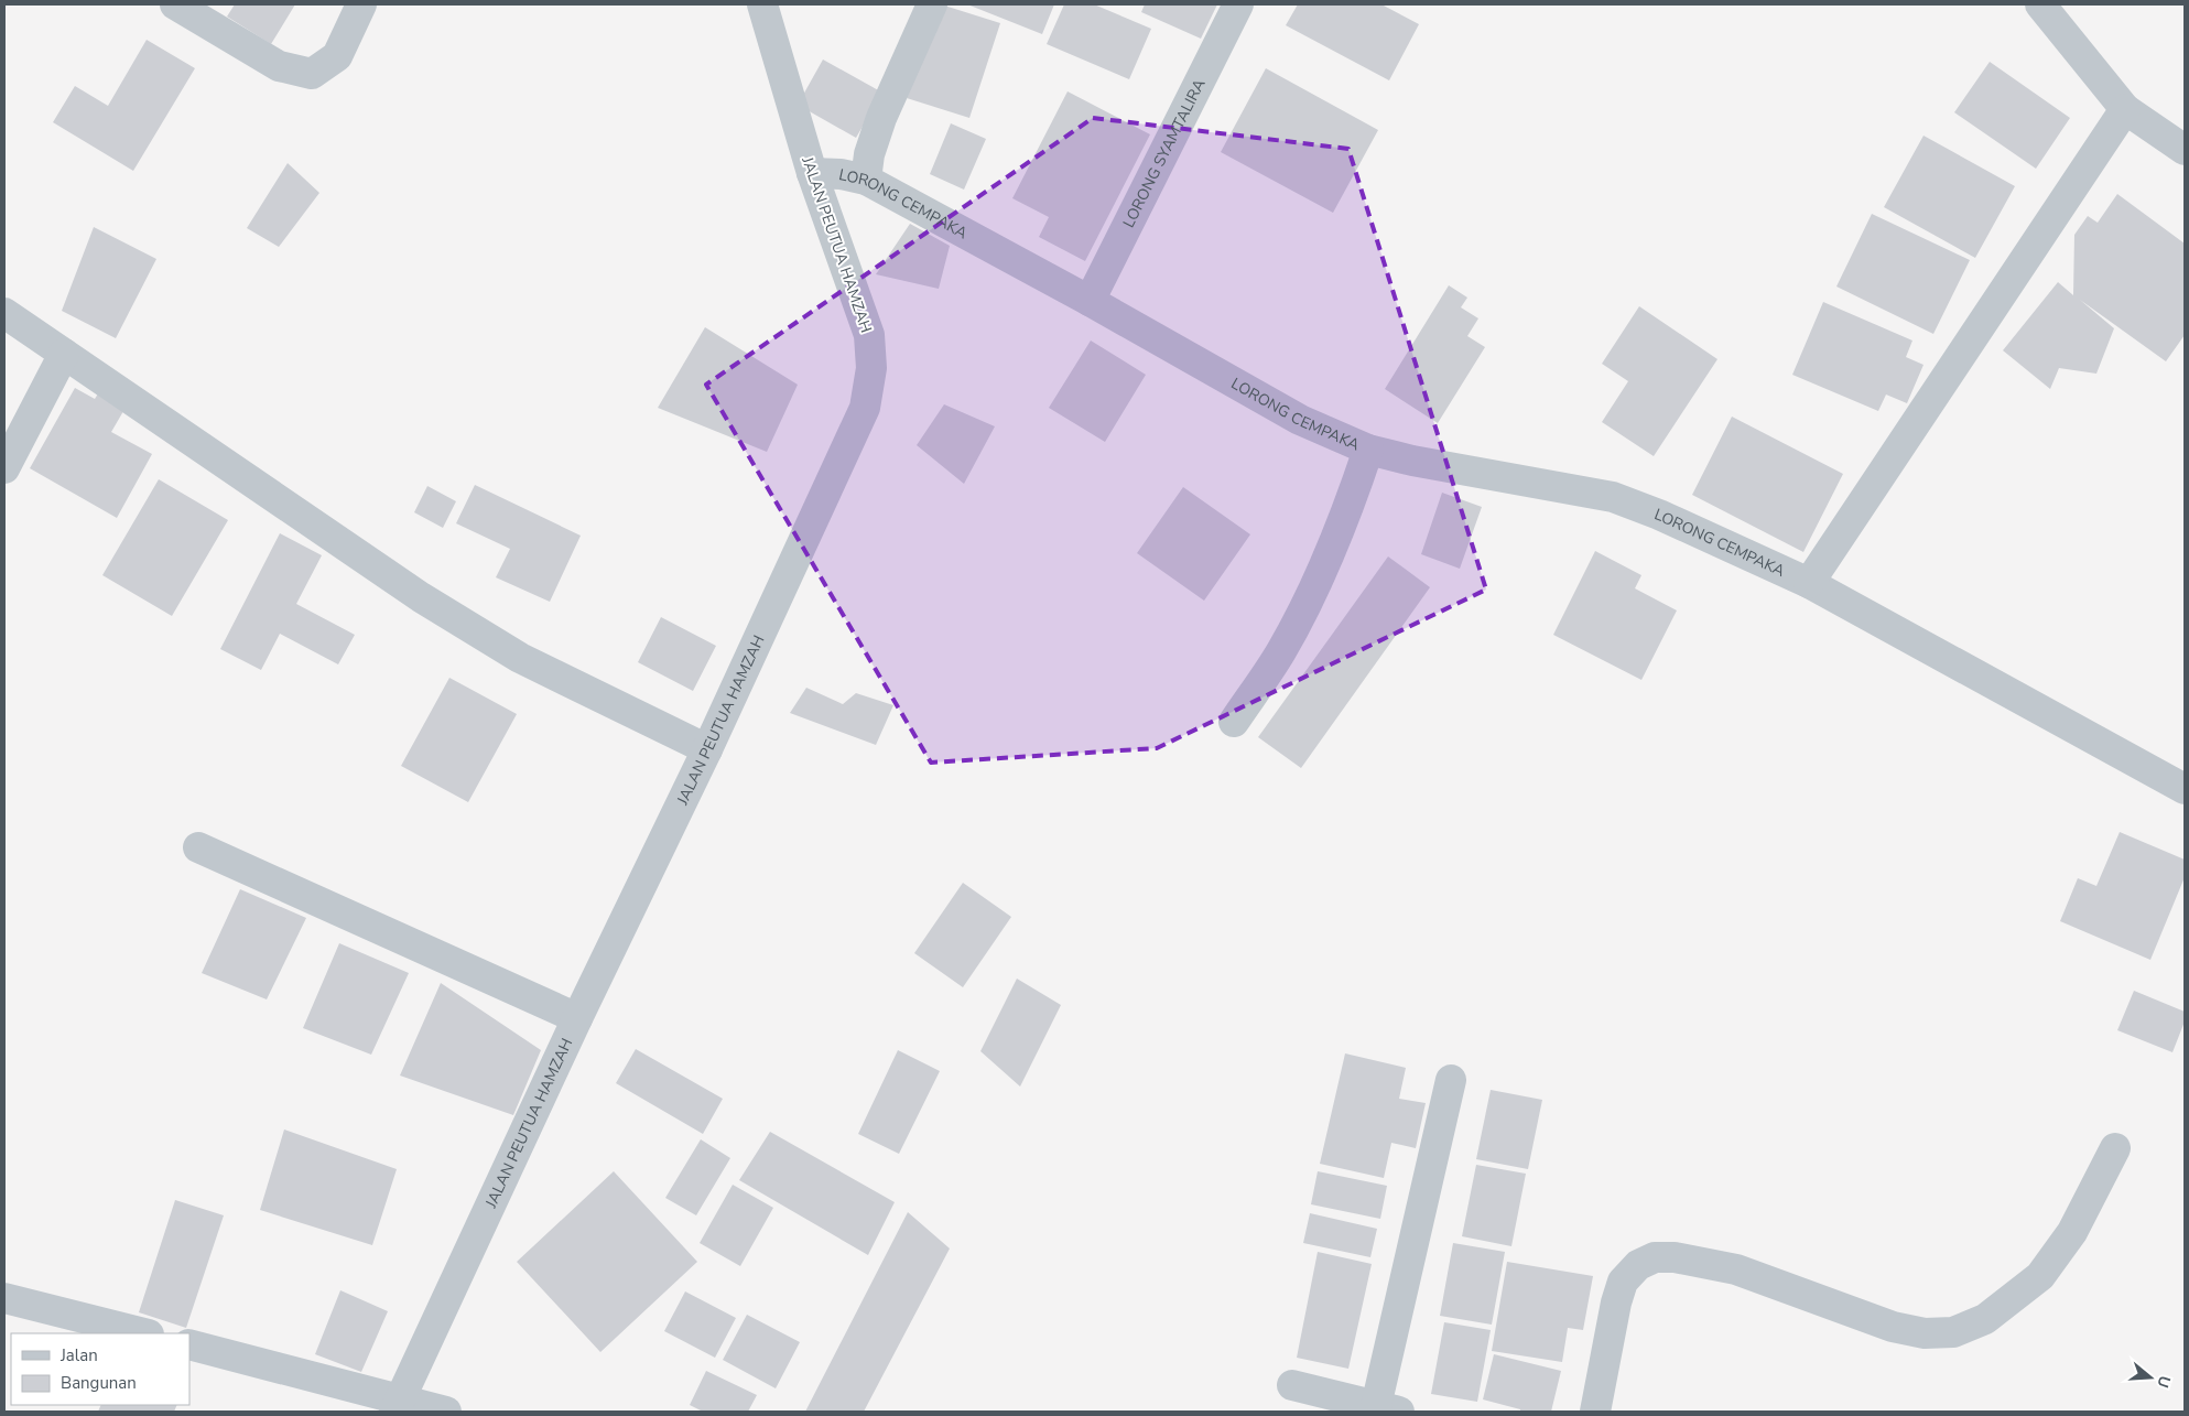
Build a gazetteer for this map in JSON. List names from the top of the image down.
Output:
{
  "streets": {
    "street": ["LORONG SYAMTALIRA", "LORONG CEMPAKA", "JALAN PEUTUA HAMZAH"]
  },
  "crossings": [
    ["LORONG SYAMTALIRA", "LORONG CEMPAKA"],
    ["LORONG CEMPAKA", "JALAN PEUTUA HAMZAH"]
  ],
  "legend": ["Jalan", "Bangunan"],
  "north": "right"
}
